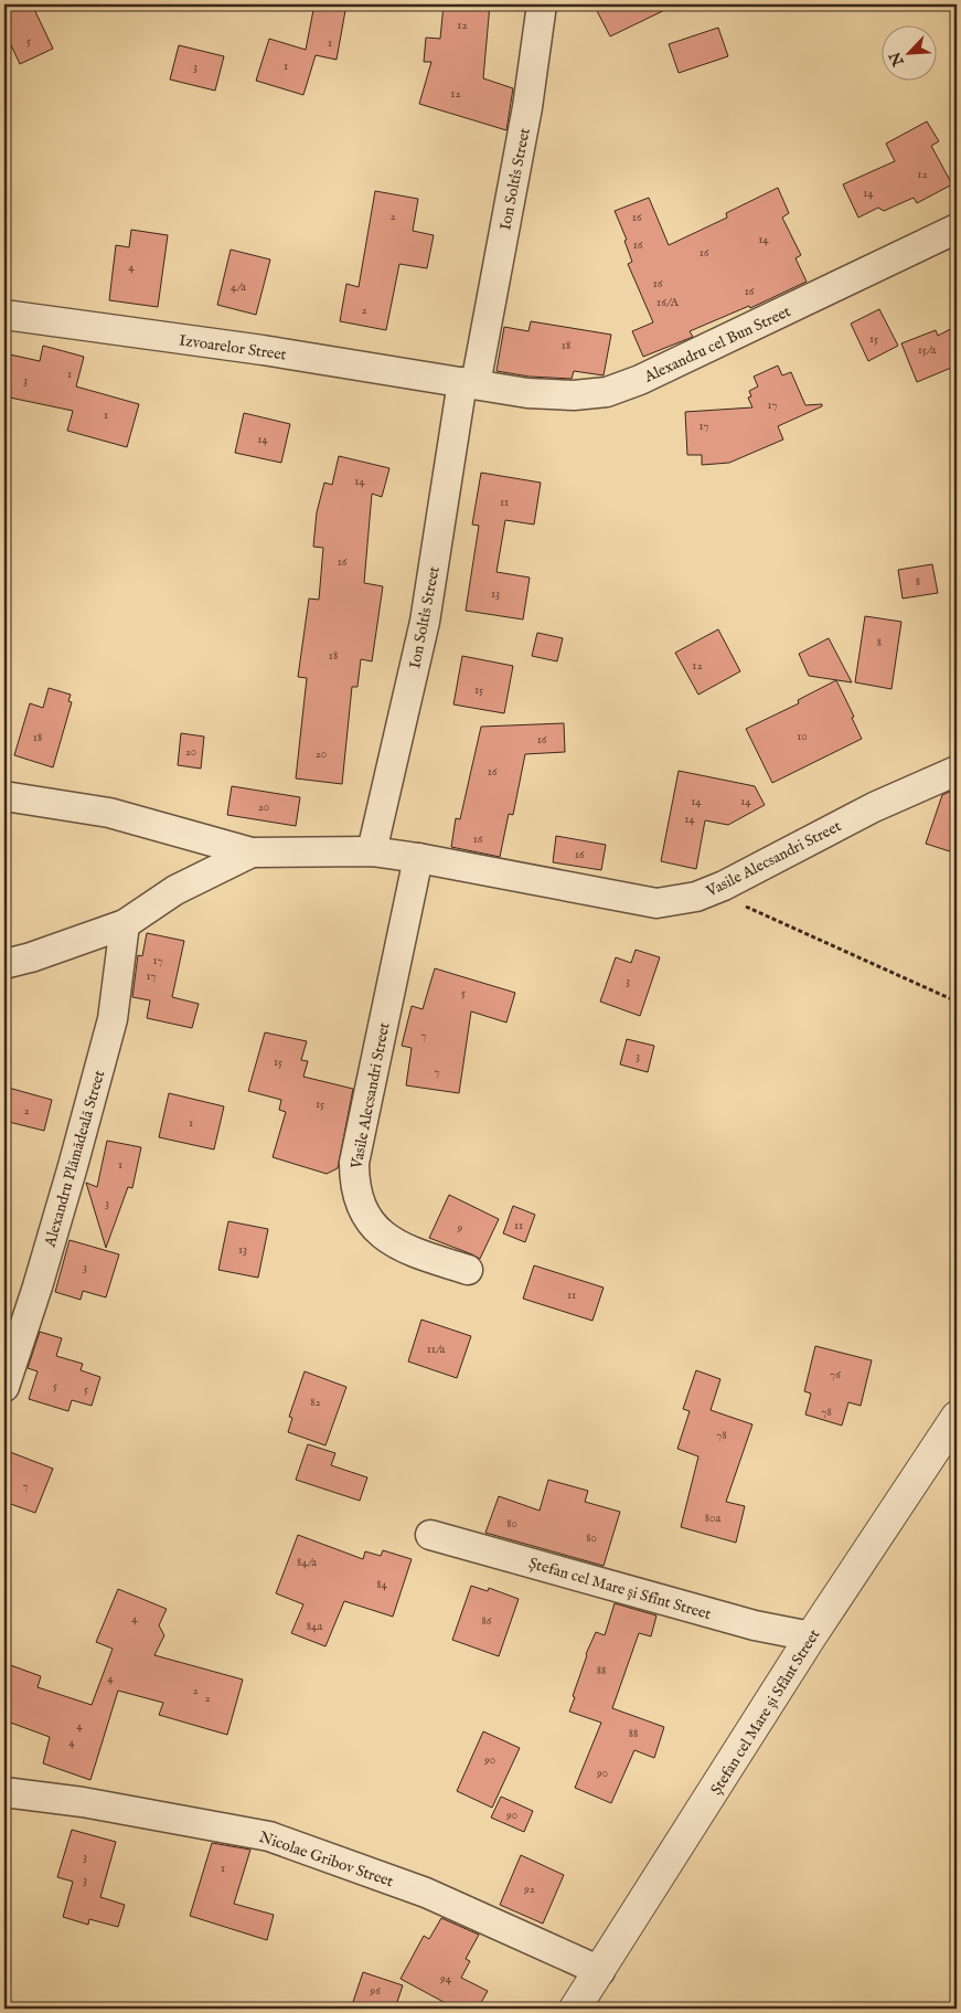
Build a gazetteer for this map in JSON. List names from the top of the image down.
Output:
{
  "streets": {
    "street": [
      "Ion Soltîs Street",
      "Alexandru cel Bun Street",
      "Izvoarelor Street",
      "Vasile Alecsandri Street",
      "Alexandru Plămădeală Street",
      "Ștefan cel Mare și Sfînt Street",
      "Ștefan cel Mare și Sfânt Street",
      "Nicolae Gribov Street"
    ]
  },
  "crossings": [
    ["Ion Soltîs Street", "Alexandru cel Bun Street"],
    ["Ion Soltîs Street", "Izvoarelor Street"],
    ["Ion Soltîs Street", "Vasile Alecsandri Street"],
    ["Alexandru cel Bun Street", "Izvoarelor Street"],
    ["Ștefan cel Mare și Sfînt Street", "Ștefan cel Mare și Sfânt Street"],
    ["Ștefan cel Mare și Sfânt Street", "Nicolae Gribov Street"]
  ],
  "house_numbers": [
    "12",
    "5",
    "1",
    "1",
    "3",
    "12",
    "12",
    "14",
    "2",
    "16",
    "14",
    "16",
    "16",
    "4",
    "16",
    "4/a",
    "16",
    "16/A",
    "2",
    "15",
    "18",
    "15/a",
    "1",
    "3",
    "17",
    "1",
    "17",
    "14",
    "14",
    "11",
    "16",
    "8",
    "13",
    "8",
    "18",
    "12",
    "15",
    "10",
    "18",
    "16",
    "20",
    "20",
    "16",
    "14",
    "14",
    "20",
    "14",
    "16",
    "16",
    "17",
    "17",
    "3",
    "5",
    "7",
    "3",
    "15",
    "7",
    "15",
    "2",
    "1",
    "1",
    "3",
    "11",
    "9",
    "13",
    "3",
    "11",
    "11/a",
    "76",
    "5",
    "5",
    "82",
    "78",
    "78",
    "7",
    "80a",
    "80",
    "80",
    "84/a",
    "84",
    "4",
    "86",
    "84a",
    "88",
    "4",
    "2",
    "2",
    "4",
    "88",
    "4",
    "90",
    "90",
    "90",
    "3",
    "1",
    "3",
    "92",
    "94",
    "96"
  ],
  "north": "bottom left"
}
